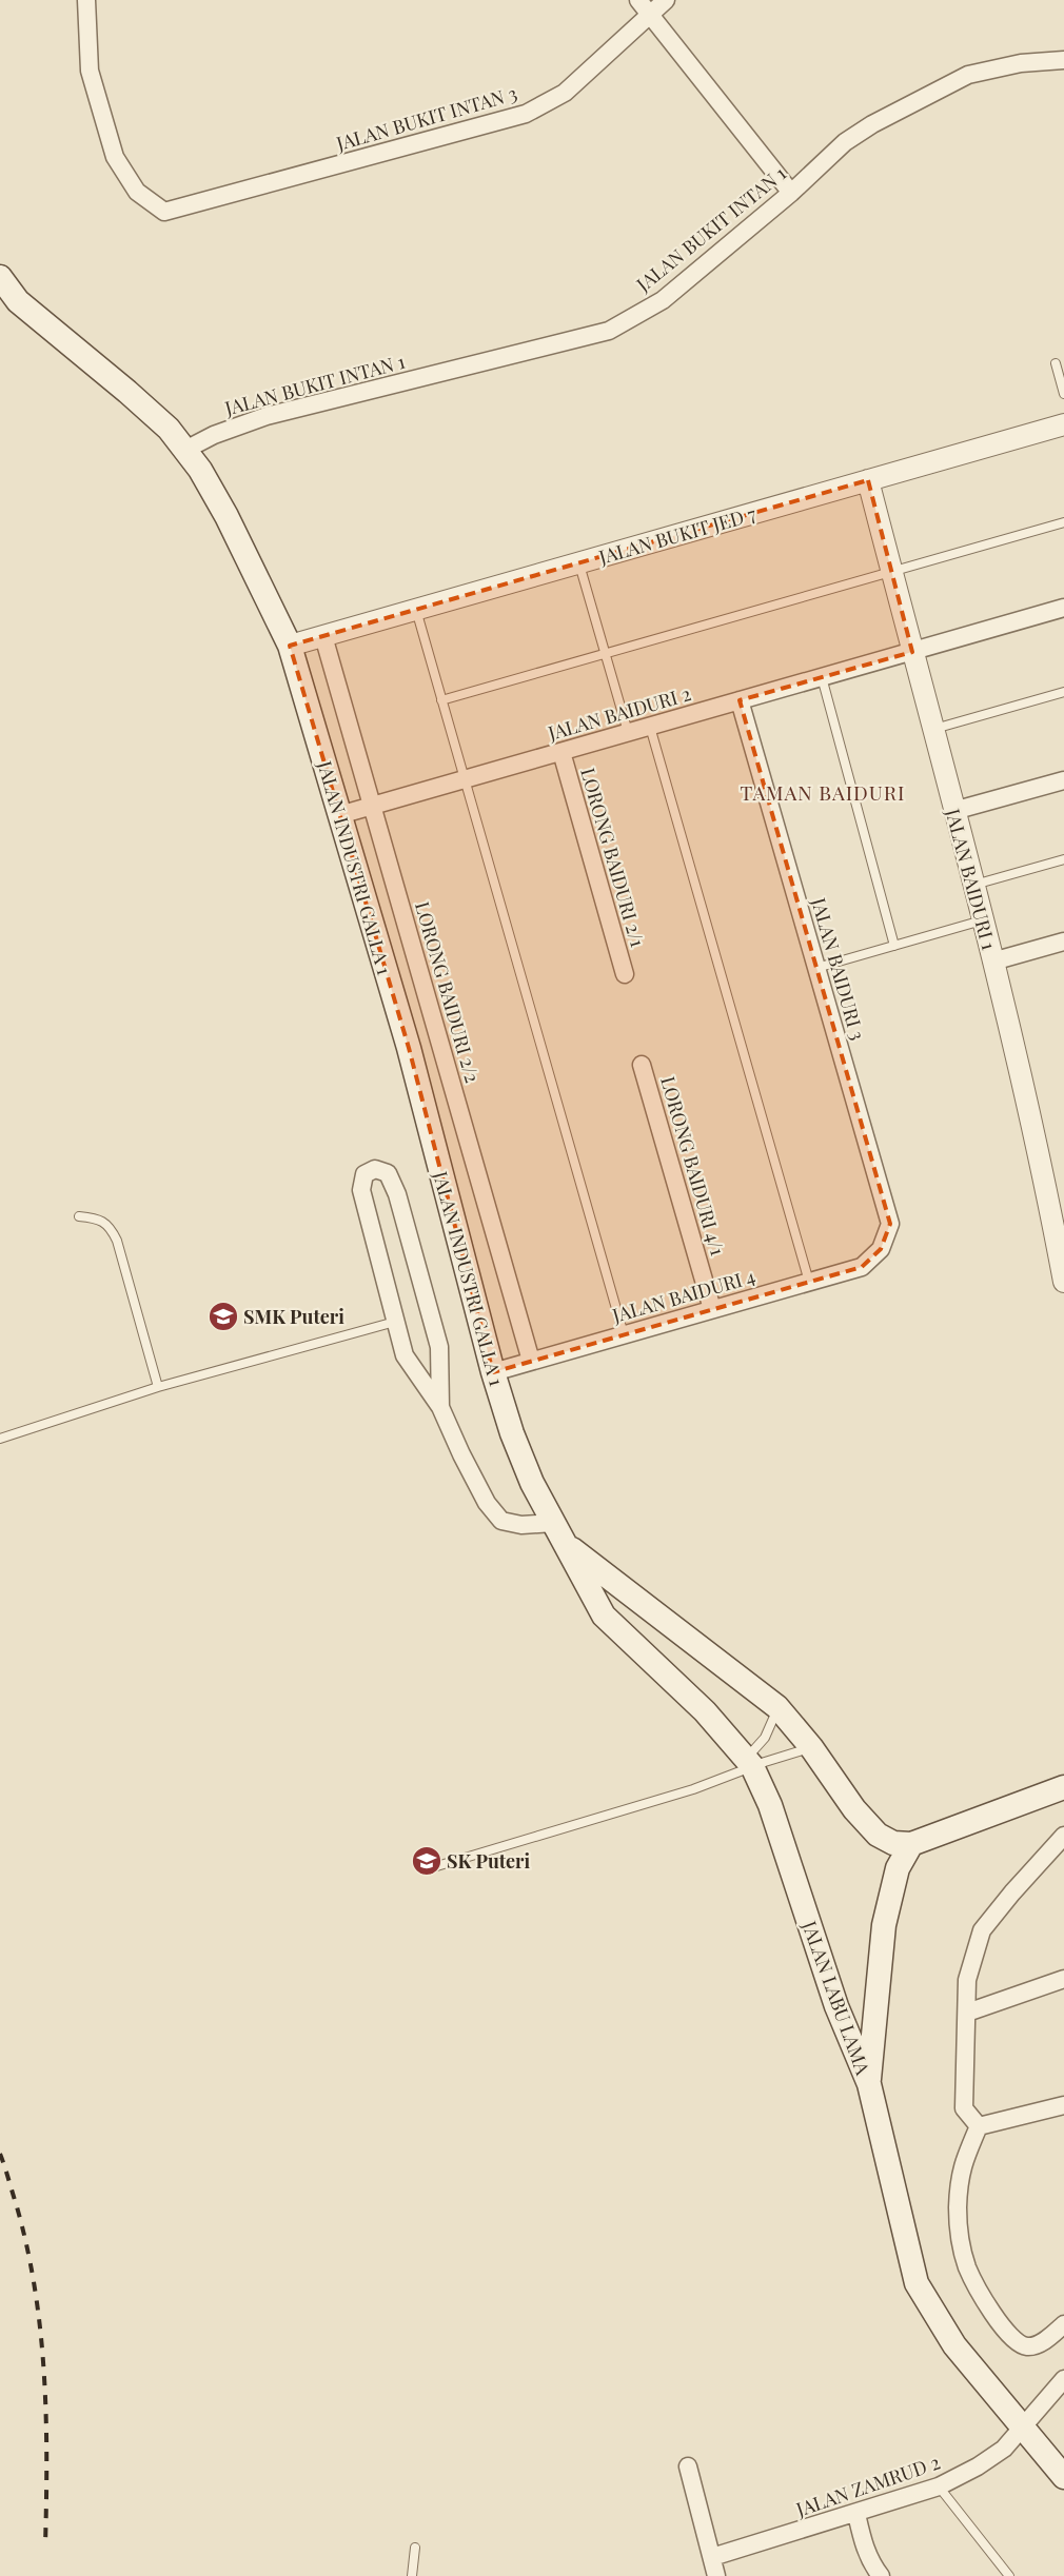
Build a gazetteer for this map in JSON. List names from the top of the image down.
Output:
{
  "streets": {
    "main road": ["JALAN INDUSTRI GALLA 1", "JALAN LABU LAMA"],
    "street": [
      "JALAN BUKIT INTAN 3",
      "JALAN BUKIT INTAN 1",
      "JALAN BUKIT JED 7",
      "JALAN BAIDURI 2",
      "LORONG BAIDURI 2/1",
      "JALAN BAIDURI 1",
      "JALAN BAIDURI 3",
      "LORONG BAIDURI 2/2",
      "LORONG BAIDURI 4/1",
      "JALAN BAIDURI 4",
      "JALAN ZAMRUD 2"
    ]
  },
  "crossings": [
    ["JALAN BUKIT INTAN 1", "JALAN INDUSTRI GALLA 1"],
    ["JALAN BUKIT JED 7", "JALAN INDUSTRI GALLA 1"],
    ["JALAN BUKIT JED 7", "JALAN BAIDURI 1"],
    ["JALAN BUKIT JED 7", "LORONG BAIDURI 2/2"],
    ["JALAN BAIDURI 2", "LORONG BAIDURI 2/1"],
    ["JALAN BAIDURI 2", "JALAN INDUSTRI GALLA 1"],
    ["JALAN BAIDURI 2", "JALAN BAIDURI 1"],
    ["JALAN BAIDURI 2", "JALAN BAIDURI 3"],
    ["JALAN BAIDURI 2", "LORONG BAIDURI 2/2"],
    ["JALAN INDUSTRI GALLA 1", "JALAN BAIDURI 4"],
    ["JALAN INDUSTRI GALLA 1", "JALAN LABU LAMA"],
    ["JALAN BAIDURI 3", "JALAN BAIDURI 4"],
    ["LORONG BAIDURI 2/2", "JALAN BAIDURI 4"],
    ["LORONG BAIDURI 4/1", "JALAN BAIDURI 4"],
    ["JALAN LABU LAMA", "JALAN ZAMRUD 2"]
  ],
  "districts": ["TAMAN BAIDURI"],
  "places": {
    "school or university": ["SMK Puteri", "SK Puteri"]
  }
}
